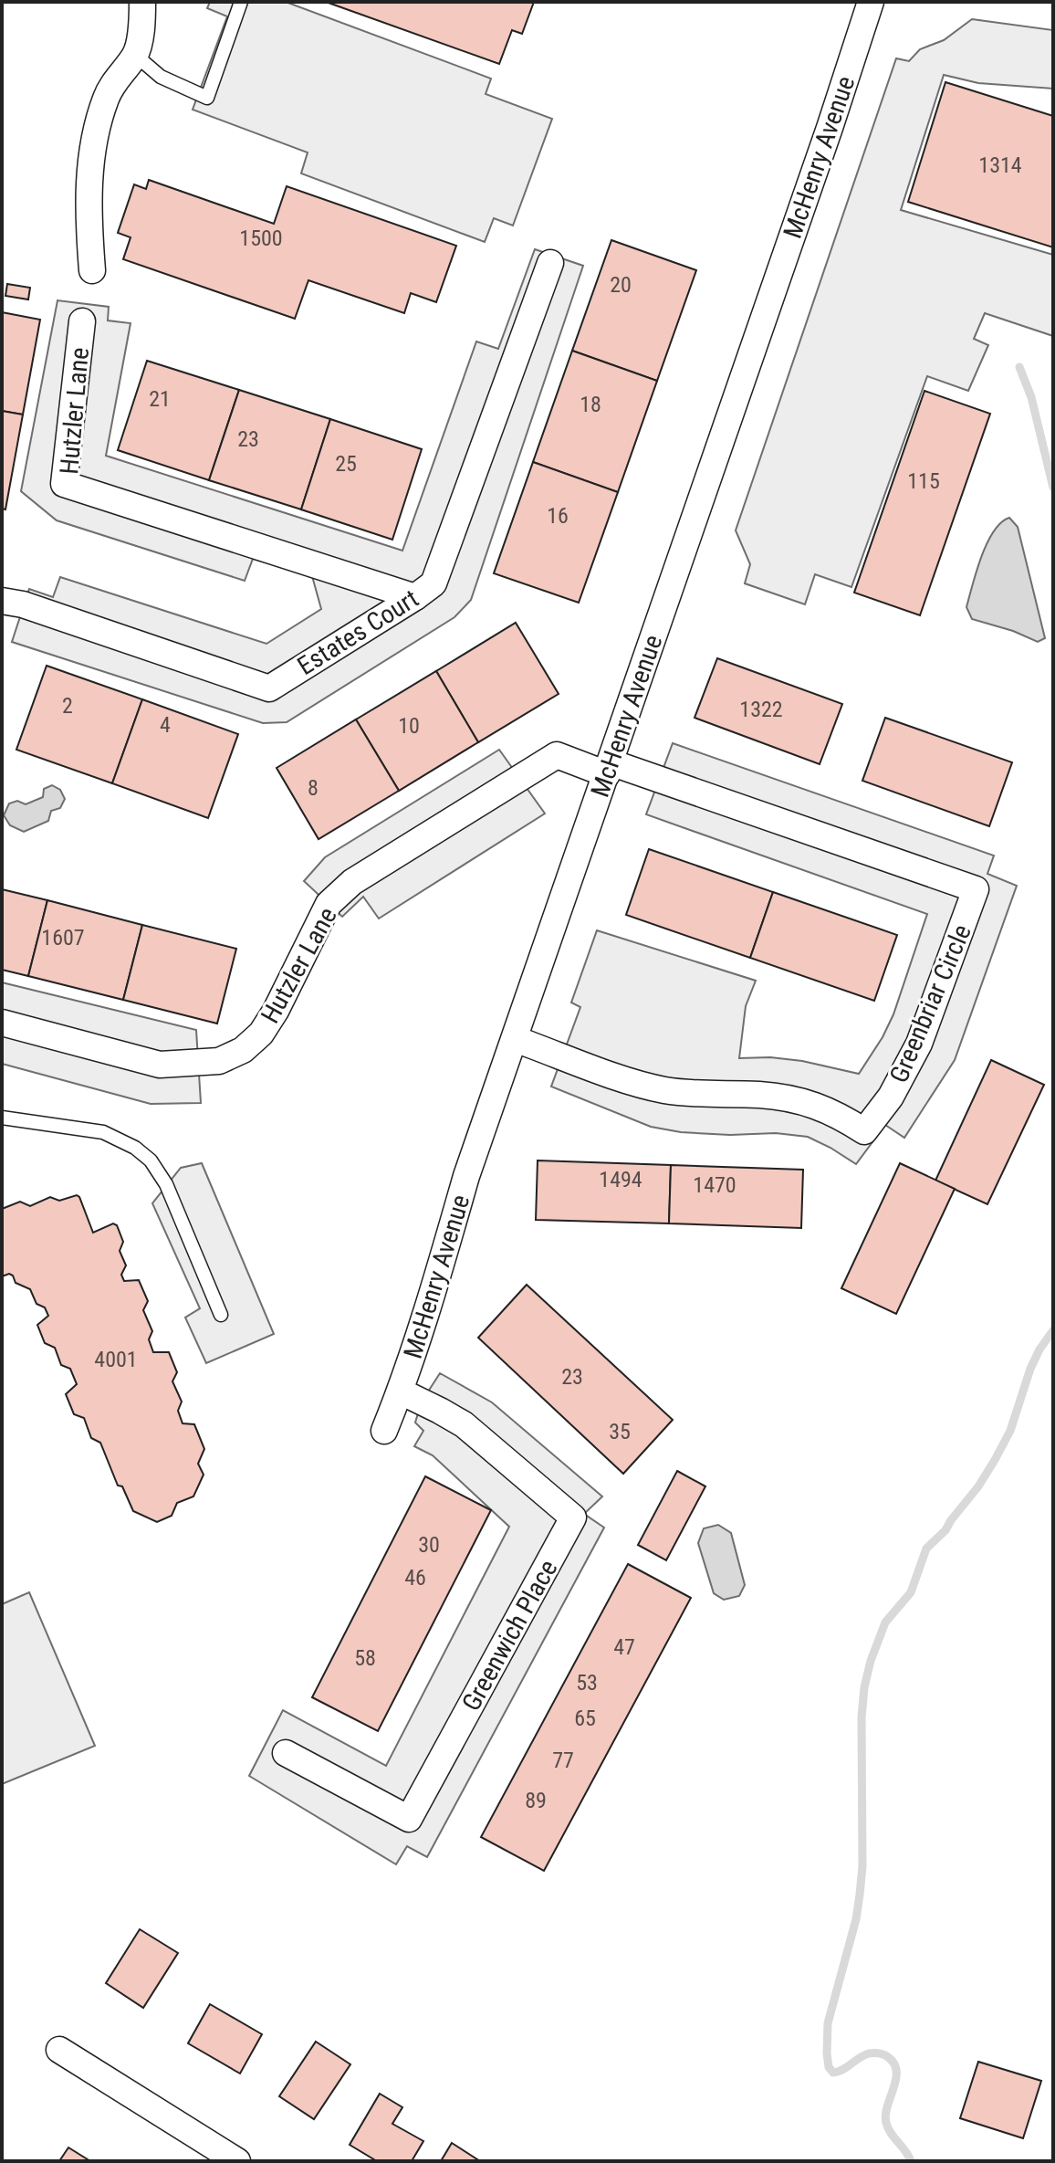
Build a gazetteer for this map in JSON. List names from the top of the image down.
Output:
{
  "streets": {
    "street": [
      "McHenry Avenue",
      "Hutzler Lane",
      "Estates Court",
      "Greenbriar Circle",
      "Greenwich Place"
    ]
  },
  "crossings": [
    ["McHenry Avenue", "Hutzler Lane"],
    ["McHenry Avenue", "Greenbriar Circle"],
    ["McHenry Avenue", "Greenwich Place"],
    ["Hutzler Lane", "Estates Court"],
    ["Hutzler Lane", "Greenbriar Circle"]
  ],
  "house_numbers": [
    "1314",
    "1500",
    "20",
    "21",
    "18",
    "23",
    "25",
    "115",
    "16",
    "2",
    "1322",
    "4",
    "10",
    "8",
    "1607",
    "1494",
    "1470",
    "4001",
    "23",
    "35",
    "30",
    "46",
    "47",
    "58",
    "53",
    "65",
    "77",
    "89"
  ]
}
